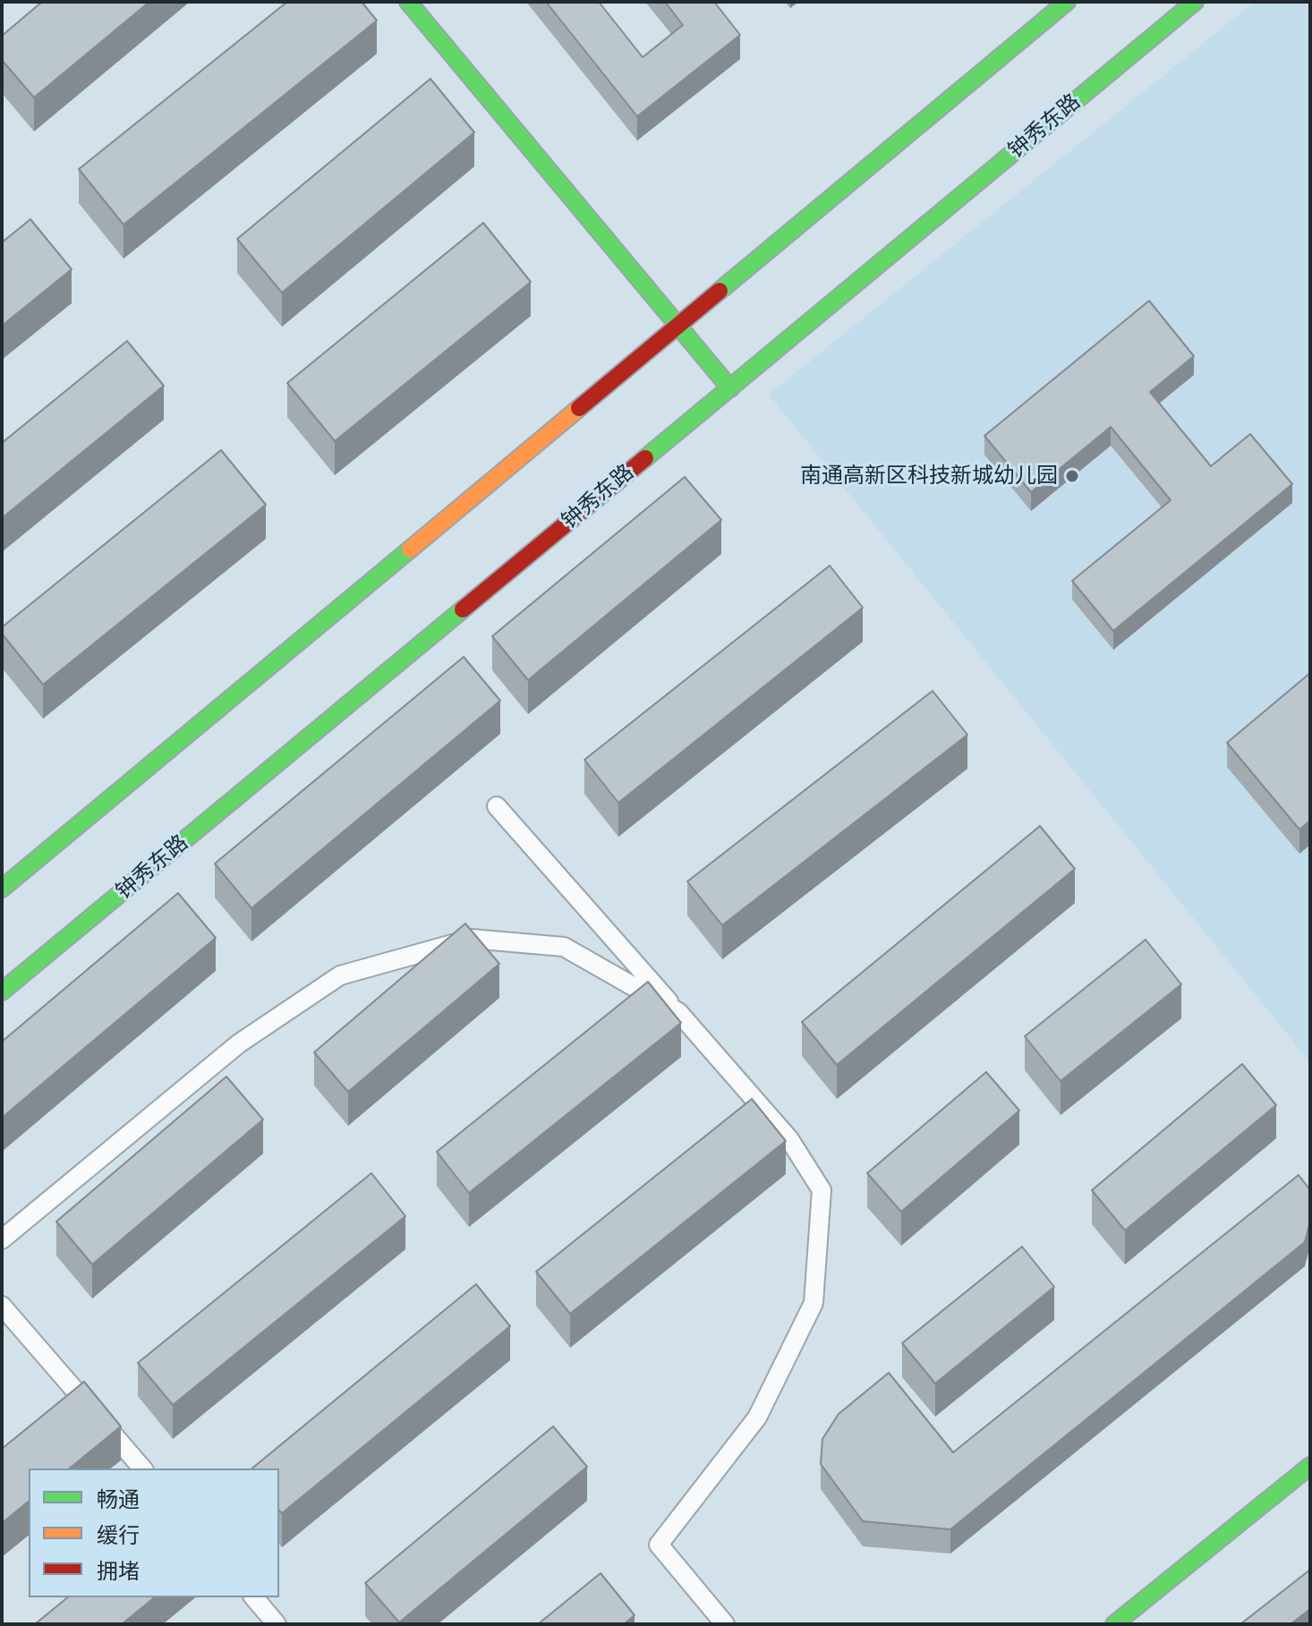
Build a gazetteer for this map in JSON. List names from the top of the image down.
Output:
{
  "streets": {
    "main road": ["钟秀东路"]
  },
  "places": ["南通高新区科技新城幼儿园"],
  "legend": ["畅通", "缓行", "拥堵"]
}
